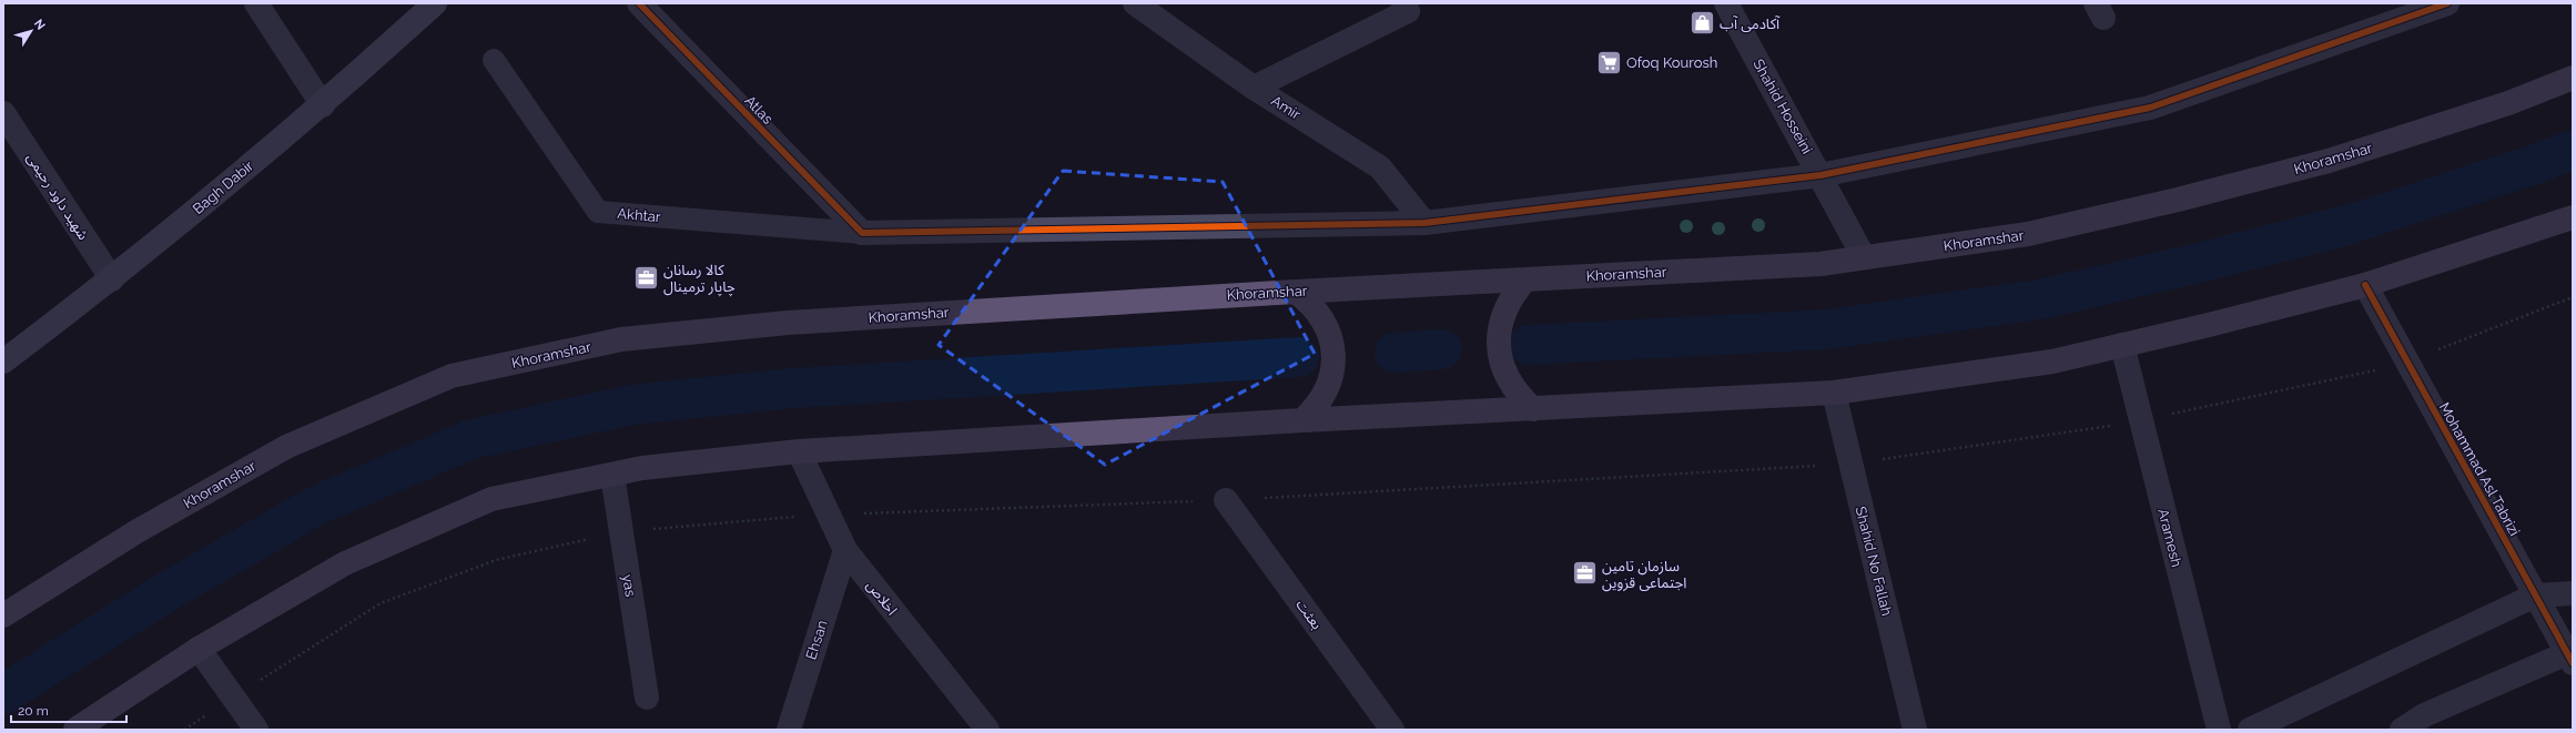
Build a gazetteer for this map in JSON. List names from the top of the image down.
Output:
{
  "streets": {
    "main road": ["Khoramshar", "Bagh Dabir"],
    "street": [
      "Shahid Hosseini",
      "Amir",
      "Atlas",
      "شهید داود رحیمی",
      "Mohammad Asl Tabrizi",
      "Aramesh",
      "Shahid No Fallah",
      "yas",
      "اخلاص",
      "بعثت",
      "Ehsan"
    ],
    "lane": ["Akhtar"]
  },
  "crossings": [
    ["Shahid Hosseini", "Khoramshar"],
    ["Atlas", "Akhtar"],
    ["Bagh Dabir", "شهید داود رحیمی"],
    ["اخلاص", "Ehsan"]
  ],
  "places": {
    "shop": ["آکادمی آب"],
    "supermarket": ["Ofoq Kourosh"],
    "office": ["کالا رسانان چاپار ترمینال", "سازمان تامین اجتماعی قزوین"]
  },
  "scale_bar": "20 m",
  "north": "top right"
}
